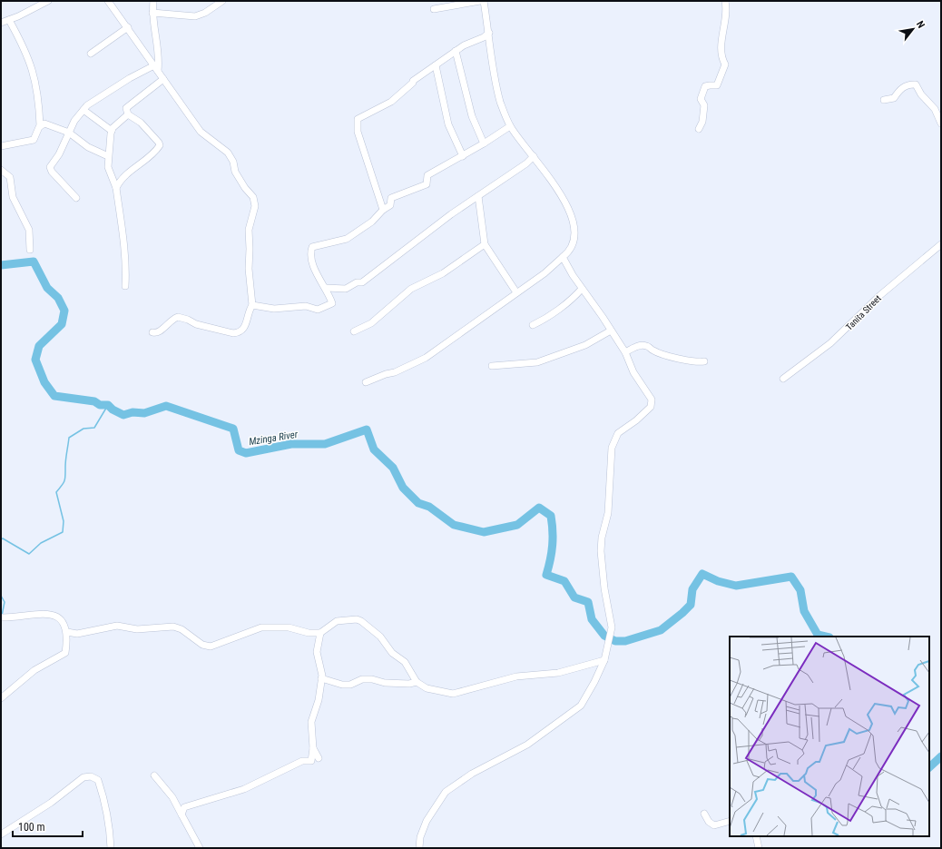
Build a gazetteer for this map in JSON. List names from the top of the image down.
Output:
{
  "streets": {
    "street": ["Tanita Street"]
  },
  "water": ["Mzinga River"],
  "scale_bar": "100 m",
  "north": "top right"
}
